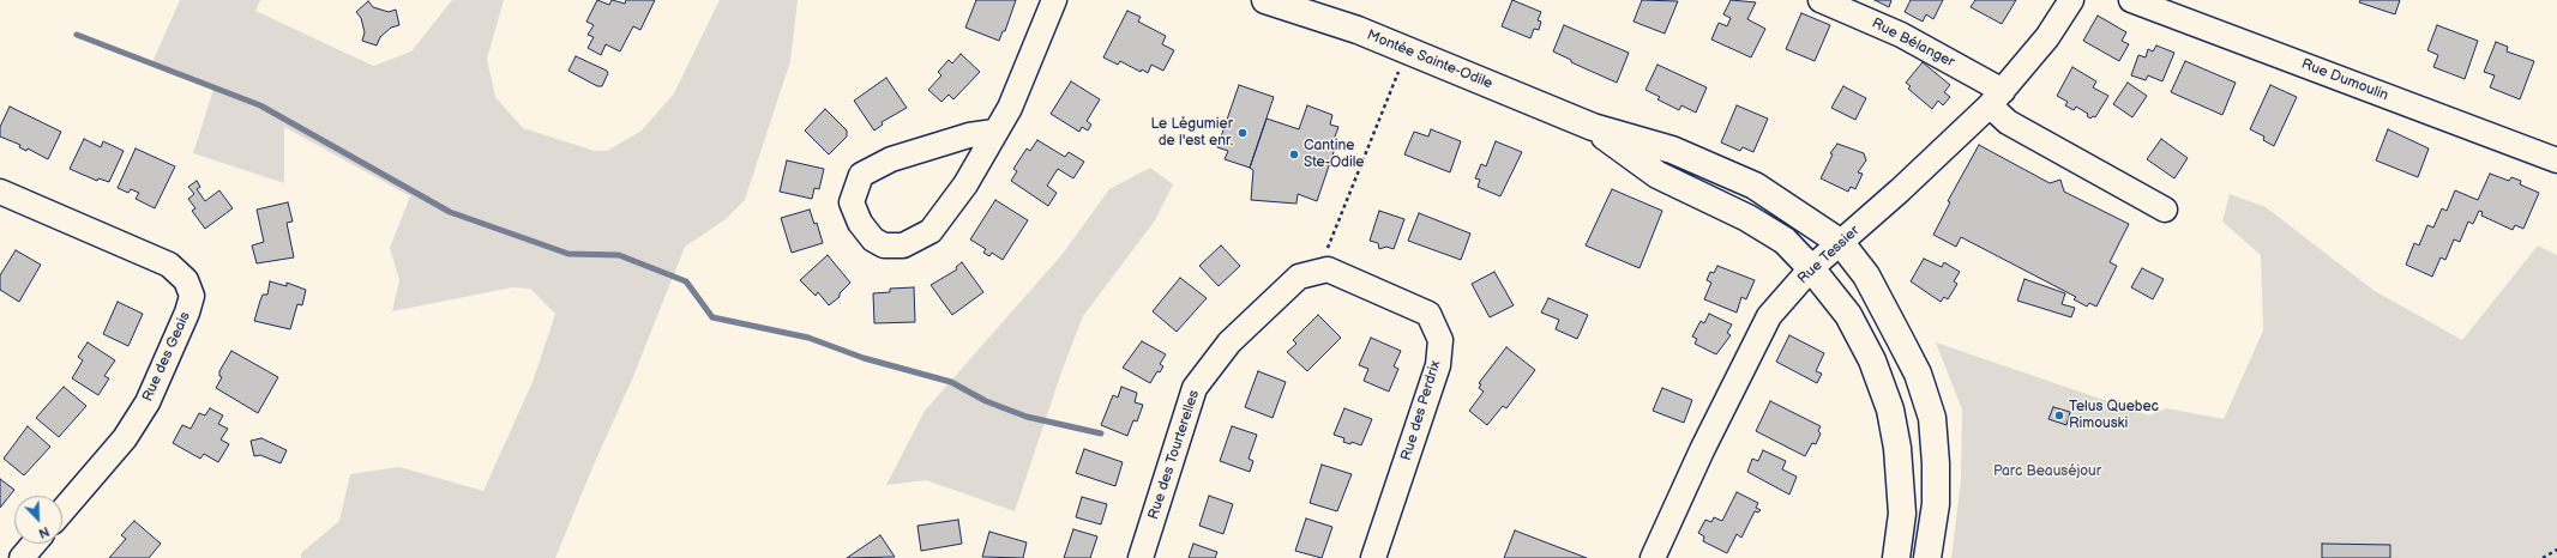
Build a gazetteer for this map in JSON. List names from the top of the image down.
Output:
{
  "streets": {
    "main road": ["Montée Sainte-Odile"],
    "street": [
      "Rue Bélanger",
      "Rue Dumoulin",
      "Rue Tessier",
      "Rue des Geais",
      "Rue des Perdrix",
      "Rue des Tourterelles"
    ]
  },
  "crossings": [
    ["Rue Bélanger", "Rue Tessier"],
    ["Montée Sainte-Odile", "Rue Tessier"],
    ["Rue des Perdrix", "Rue des Tourterelles"]
  ],
  "parks": ["Parc Beauséjour"],
  "places": ["Le Légumier de l'est enr.", "Cantine Ste-Odile", "Telus Quebec Rimouski"],
  "north": "bottom right"
}
